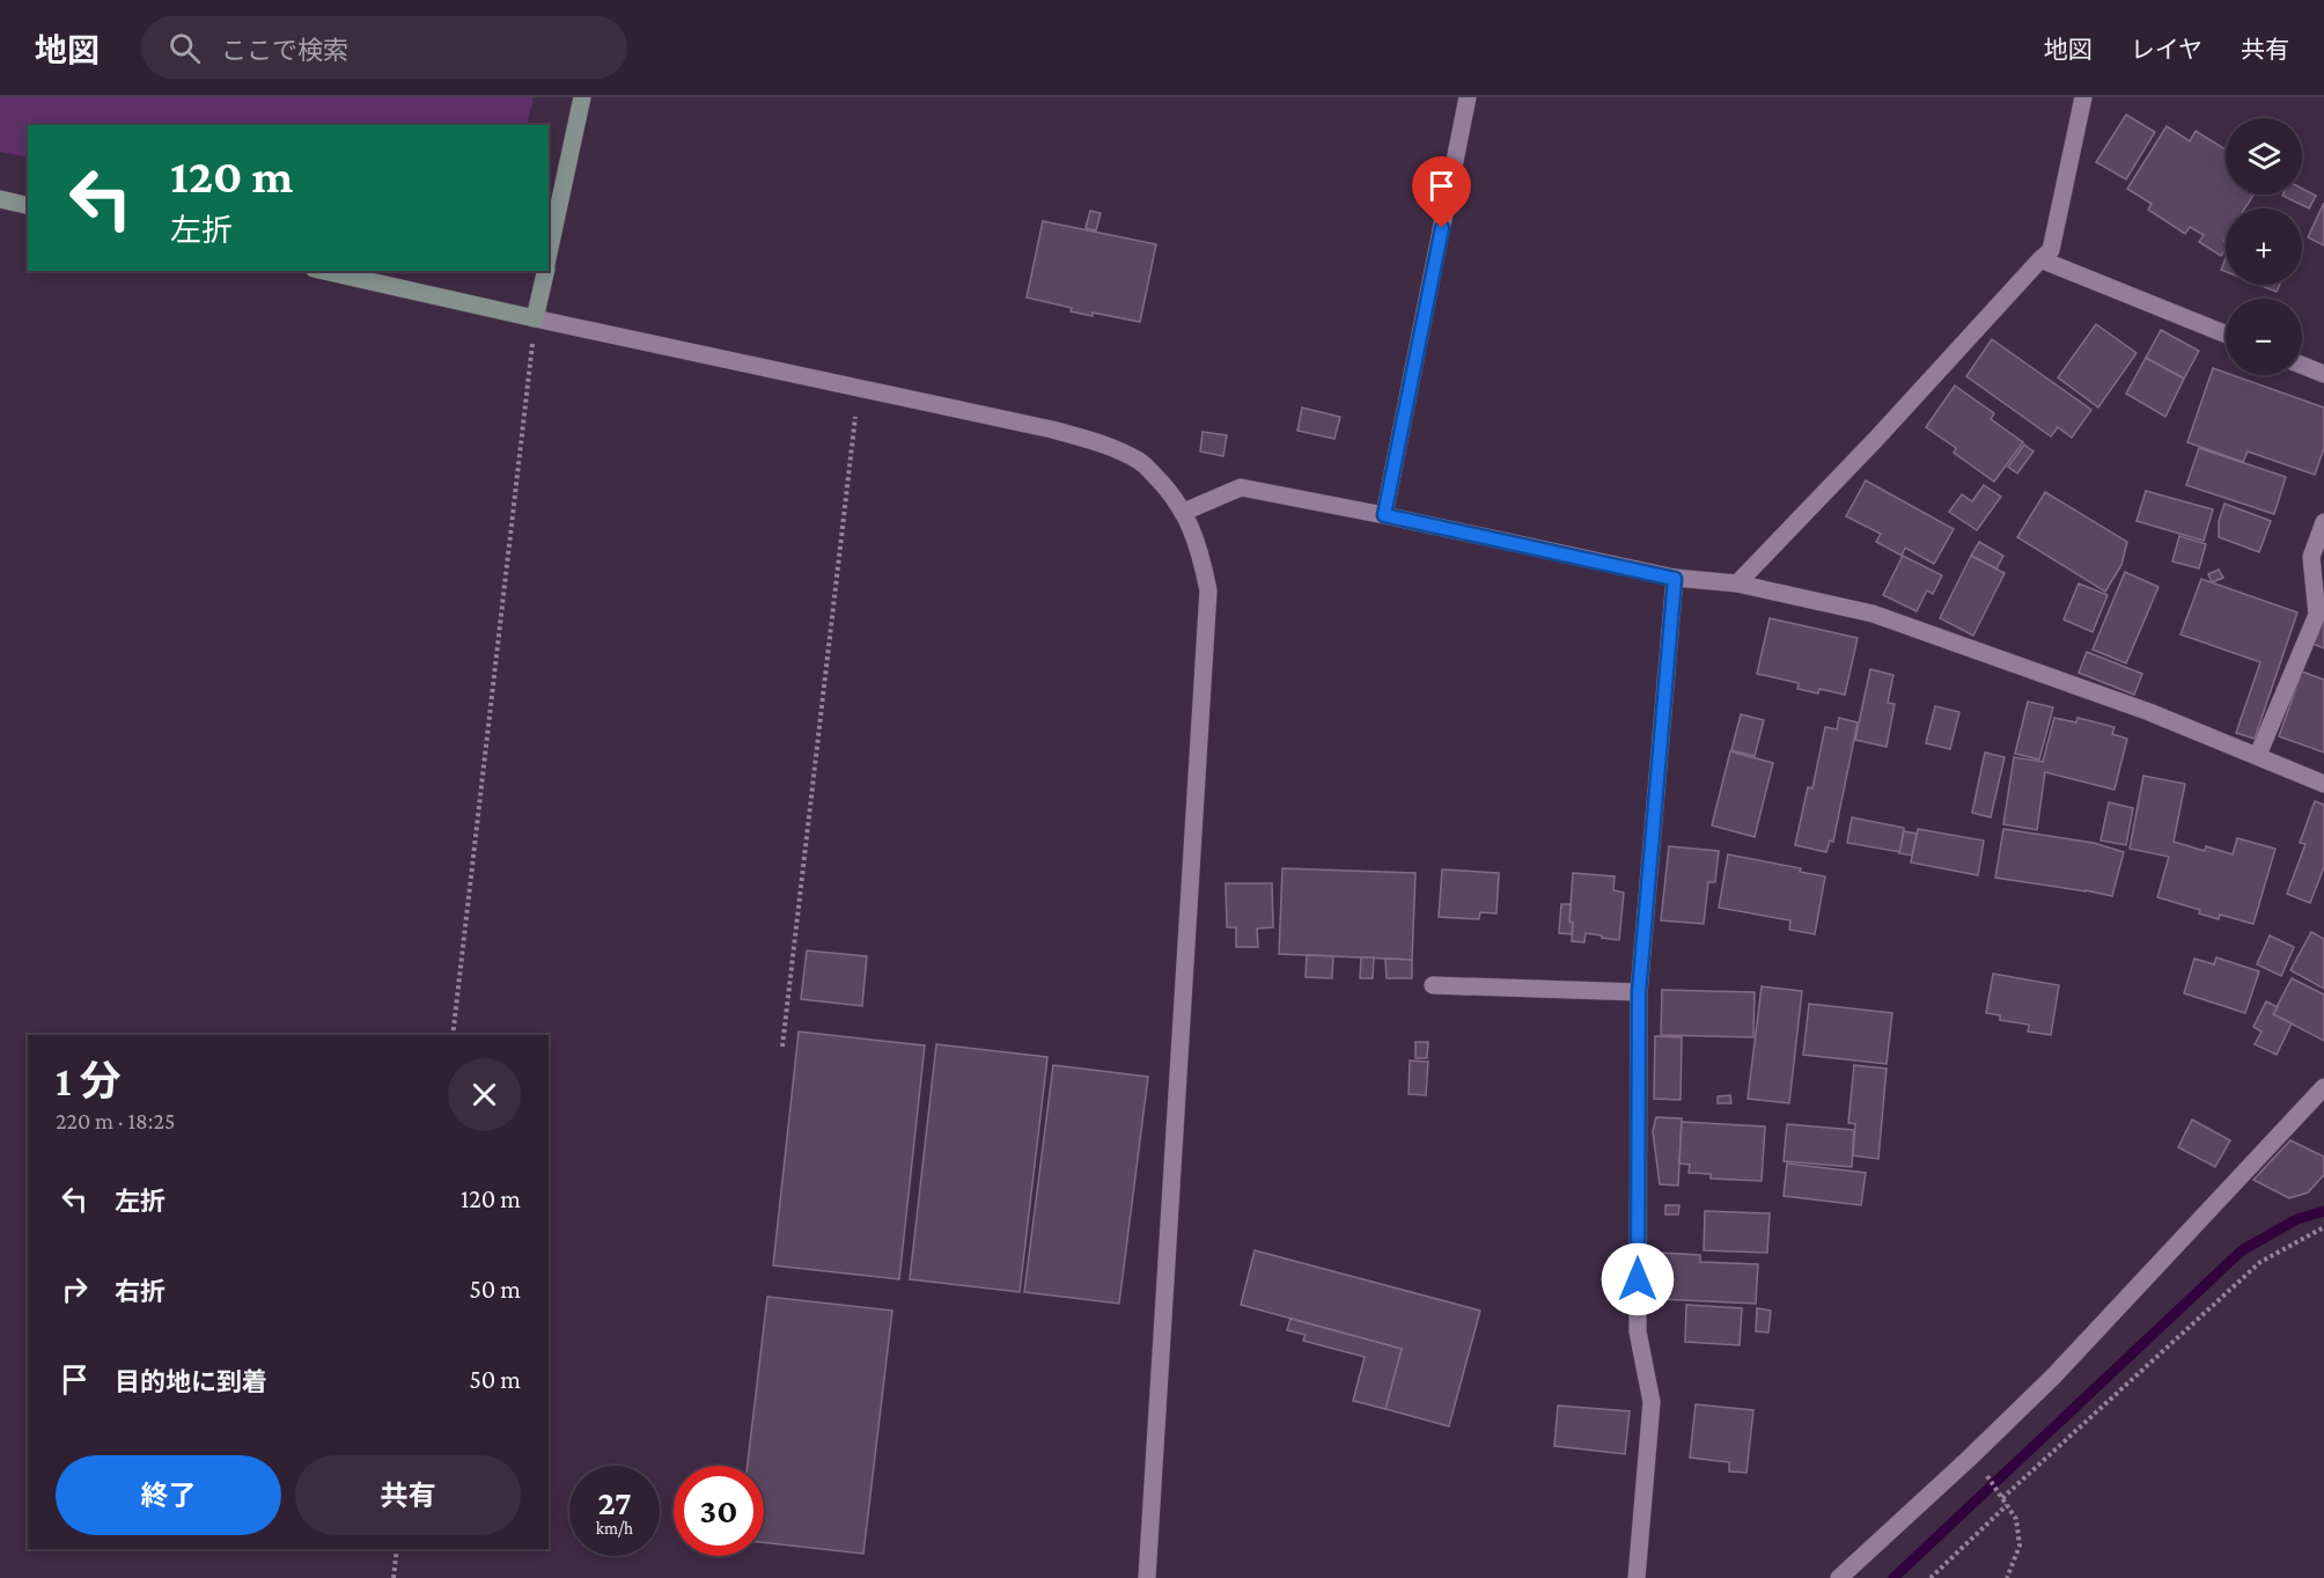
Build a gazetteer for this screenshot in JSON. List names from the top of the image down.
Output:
{
  "page": {
    "header": "地図",
    "search": "ここで検索",
    "nav": ["地図", "レイヤ", "共有"],
    "map_buttons": ["+", "−"],
    "turn": ["120 m", "左折"],
    "heading": ["1 分", "220 m · 18:25"],
    "list": [
      {
        "name": "左折",
        "value": "120 m"
      },
      {
        "name": "右折",
        "value": "50 m"
      },
      {
        "name": "目的地に到着",
        "value": "50 m"
      }
    ],
    "buttons": ["終了", "共有"],
    "speed": "27 km/h",
    "limit": "30"
  }
}
